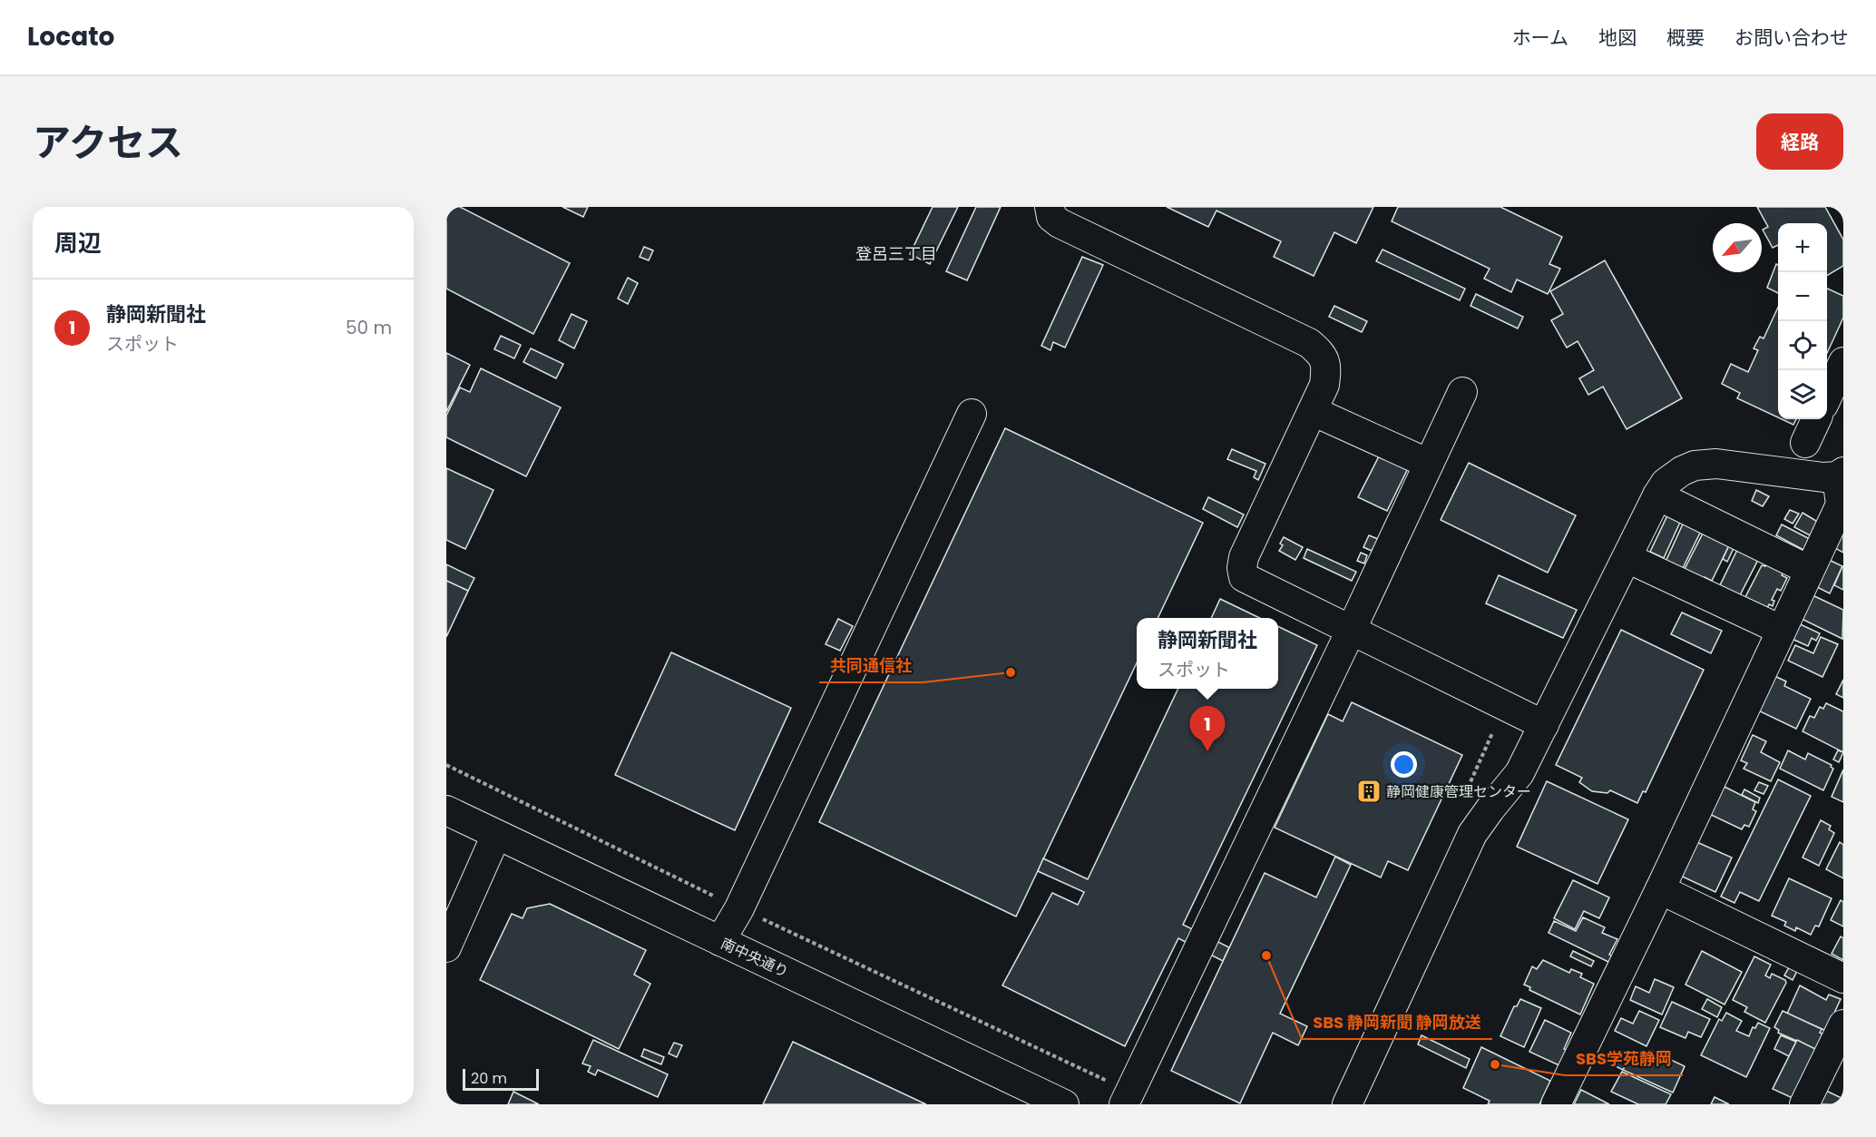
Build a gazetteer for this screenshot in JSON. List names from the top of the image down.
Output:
{
  "streets": {
    "street": ["南中央通り"]
  },
  "districts": ["登呂三丁目"],
  "places": {
    "other": ["共同通信社", "SBS 静岡新聞 静岡放送", "SBS学苑静岡"],
    "building": ["静岡健康管理センター"]
  },
  "scale_bar": "20 m",
  "north": "bottom left",
  "page": {
    "header": "Locato",
    "nav": [
      "ホーム",
      "地図",
      "概要",
      "お問い合わせ"
    ],
    "title": "アクセス",
    "buttons": "経路",
    "heading": "周辺",
    "map_buttons": ["+", "−"],
    "list": [
      {
        "mark": "1",
        "name": "静岡新聞社",
        "note": "スポット",
        "value": "50 m"
      }
    ],
    "popup": ["静岡新聞社", "スポット"],
    "pins": "1",
    "scale": "20 m"
  }
}
